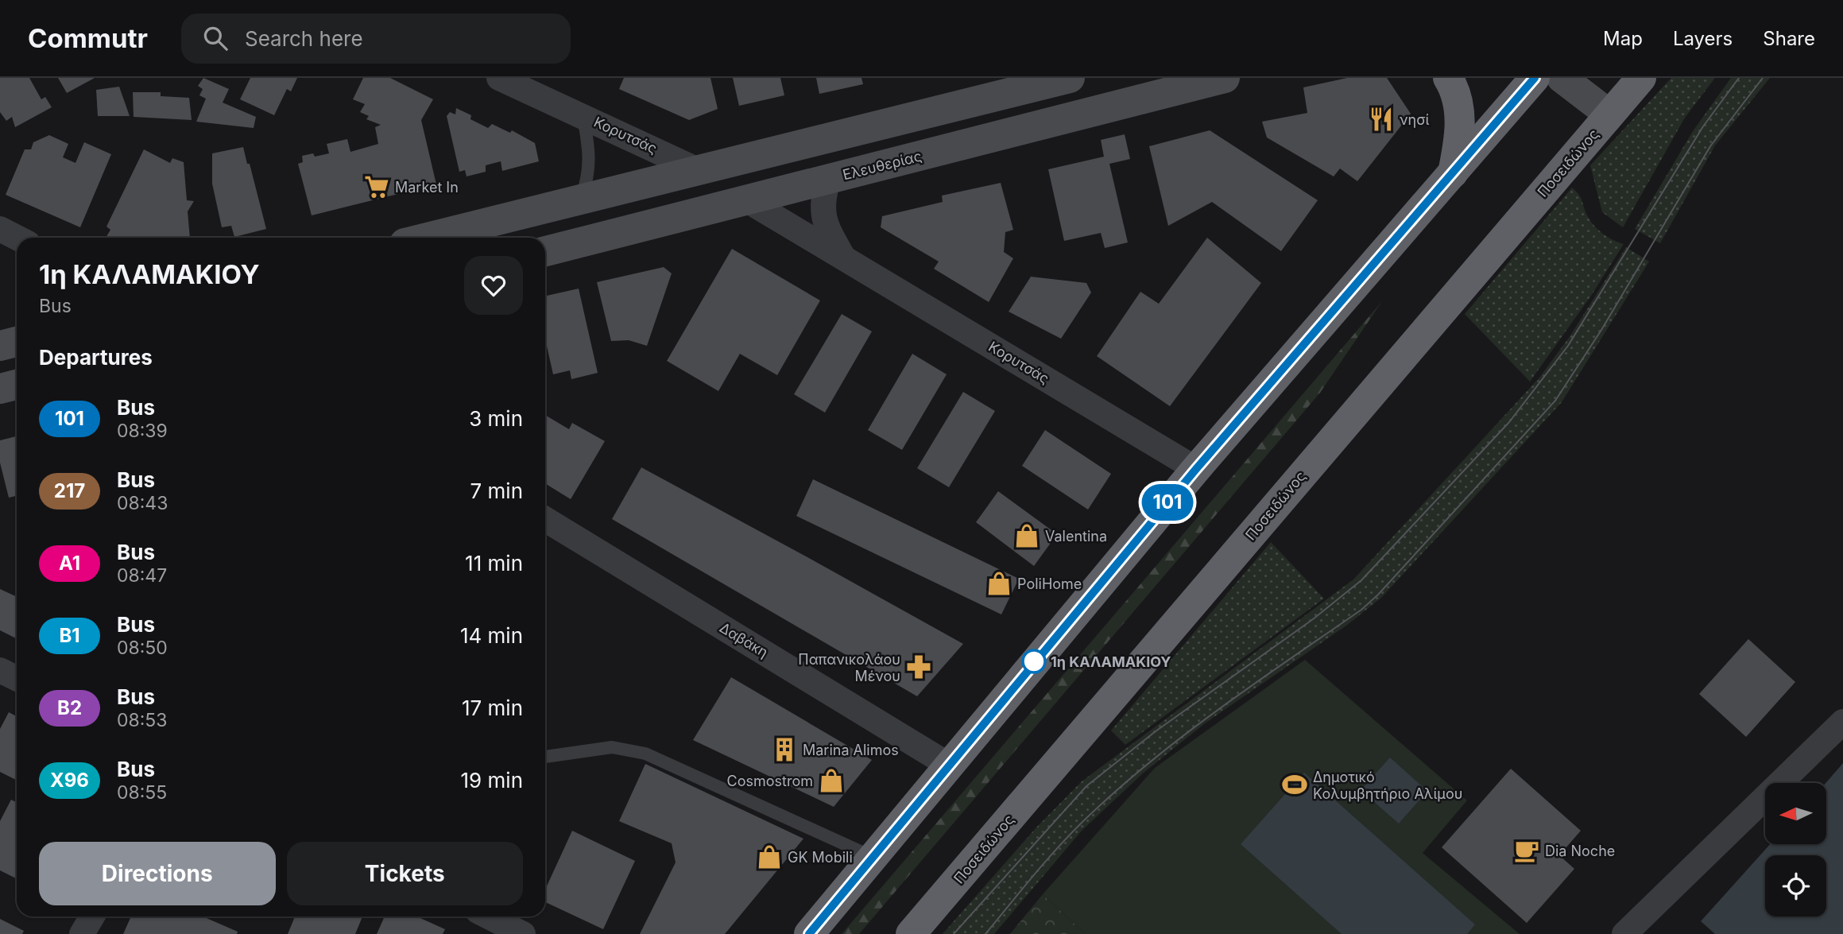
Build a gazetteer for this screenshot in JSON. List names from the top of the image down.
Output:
{
  "streets": {
    "highway": ["Ποσειδώνος"],
    "main road": ["Ελευθερίας"],
    "street": ["Κορυτσάς", "Δαβάκη"]
  },
  "crossings": [
    ["Κορυτσάς", "Ελευθερίας"]
  ],
  "places": {
    "restaurant": ["νησί"],
    "supermarket": ["Market In"],
    "shop": [
      "Valentina",
      "PoliHome",
      "Cosmostrom",
      "GK Mobili"
    ],
    "other": ["1η ΚΑΛΑΜΑΚΙΟΥ"],
    "pharmacy": ["Παπανικολάου Μένου"],
    "building": ["Marina Alimos"],
    "sports": ["Δημοτικό Κολυμβητήριο Αλίμου"],
    "cafe": ["Dia Noche"]
  },
  "lines": ["bus line 101"],
  "north": "left",
  "page": {
    "header": "Commutr",
    "search": "Search here",
    "nav": ["Map", "Layers", "Share"],
    "on_map": "101",
    "heading": [
      ["1η ΚΑΛΑΜΑΚΙΟΥ", "Bus"],
      "Departures"
    ],
    "list": [
      {
        "mark": "101",
        "name": "Bus",
        "note": "08:39",
        "value": "3 min"
      },
      {
        "mark": "217",
        "name": "Bus",
        "note": "08:43",
        "value": "7 min"
      },
      {
        "mark": "Α1",
        "name": "Bus",
        "note": "08:47",
        "value": "11 min"
      },
      {
        "mark": "Β1",
        "name": "Bus",
        "note": "08:50",
        "value": "14 min"
      },
      {
        "mark": "Β2",
        "name": "Bus",
        "note": "08:53",
        "value": "17 min"
      },
      {
        "mark": "Χ96",
        "name": "Bus",
        "note": "08:55",
        "value": "19 min"
      }
    ],
    "buttons": ["Directions", "Tickets"]
  }
}
